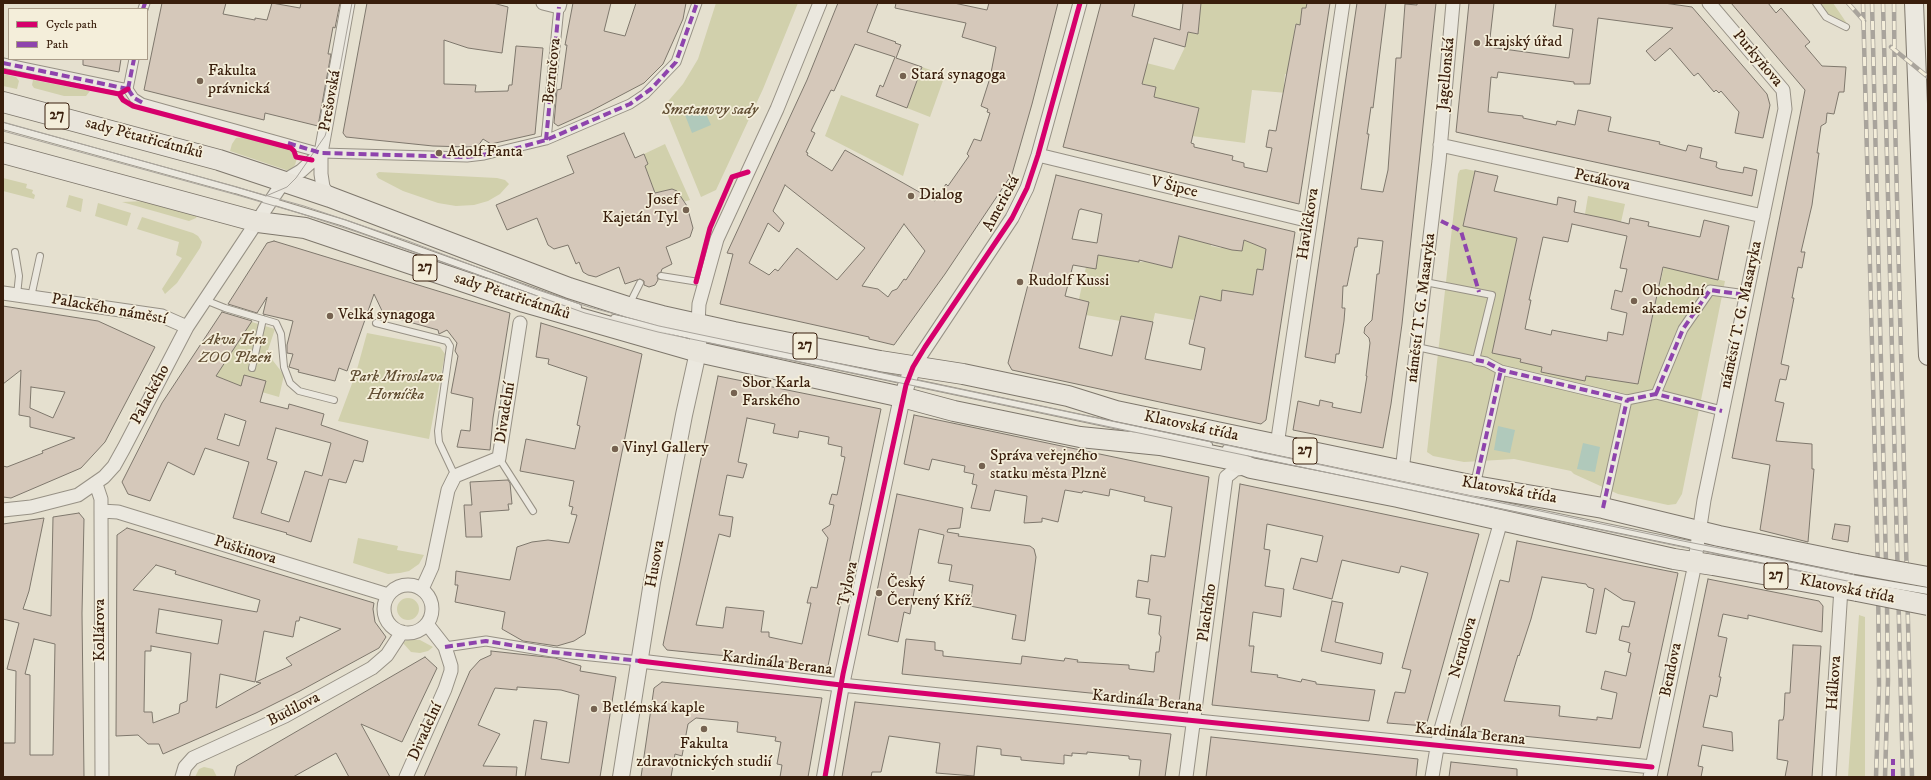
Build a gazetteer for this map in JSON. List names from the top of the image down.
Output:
{
  "streets": {
    "main road": ["27", "sady Pětatřicátníků", "Klatovská třída"],
    "street": [
      "Purkyňova",
      "Bezručova",
      "Jagellonská",
      "Prešovská",
      "Petákova",
      "V Šipce",
      "Americká",
      "Havlíčkova",
      "náměstí T. G. Masaryka",
      "Palackého náměstí",
      "Palackého",
      "Divadelní",
      "Puškinova",
      "Husova",
      "Tylova",
      "Plachého",
      "Kollárova",
      "Nerudova",
      "Kardinála Berana",
      "Bendova",
      "Hálkova",
      "Budilova"
    ]
  },
  "crossings": [
    ["Purkyňova", "Petákova"],
    ["Purkyňova", "náměstí T. G. Masaryka"],
    ["Bezručova", "sady Pětatřicátníků"],
    ["Jagellonská", "Petákova"],
    ["Jagellonská", "náměstí T. G. Masaryka"],
    ["Prešovská", "sady Pětatřicátníků"],
    ["sady Pětatřicátníků", "Palackého"],
    ["sady Pětatřicátníků", "Klatovská třída"],
    ["sady Pětatřicátníků", "Husova"],
    ["Petákova", "náměstí T. G. Masaryka"],
    ["V Šipce", "Americká"],
    ["V Šipce", "Havlíčkova"],
    ["Americká", "Klatovská třída"],
    ["Americká", "Tylova"],
    ["Havlíčkova", "Klatovská třída"],
    ["náměstí T. G. Masaryka", "Klatovská třída"],
    ["náměstí T. G. Masaryka", "Bendova"],
    ["Palackého náměstí", "Palackého"],
    ["Palackého", "Kollárova"],
    ["Divadelní", "Puškinova"],
    ["Divadelní", "Kardinála Berana"],
    ["Divadelní", "Budilova"],
    ["Klatovská třída", "Husova"],
    ["Klatovská třída", "Tylova"],
    ["Klatovská třída", "Plachého"],
    ["Klatovská třída", "Nerudova"],
    ["Klatovská třída", "Bendova"],
    ["Klatovská třída", "Hálkova"],
    ["Puškinova", "Kollárova"],
    ["Puškinova", "Budilova"],
    ["Husova", "Kardinála Berana"],
    ["Tylova", "Kardinála Berana"],
    ["Plachého", "Kardinála Berana"],
    ["Nerudova", "Kardinála Berana"],
    ["Kardinála Berana", "Bendova"]
  ],
  "parks": ["Smetanovy sady", "Akva Tera ZOO Plzeň", "Park Miroslava Horníčka"],
  "places": [
    "krajský úřad",
    "Stará synagoga",
    "Fakulta právnická",
    "Adolf Fanta",
    "Dialog",
    "Josef Kajetán Tyl",
    "Rudolf Kussi",
    "Obchodní akademie",
    "Velká synagoga",
    "Sbor Karla Farského",
    "Vinyl Gallery",
    "Správa veřejného statku města Plzně",
    "Český Červený Kříž",
    "Betlémská kaple",
    "Fakulta zdravotnických studií"
  ],
  "legend": ["Cycle path", "Path"]
}
